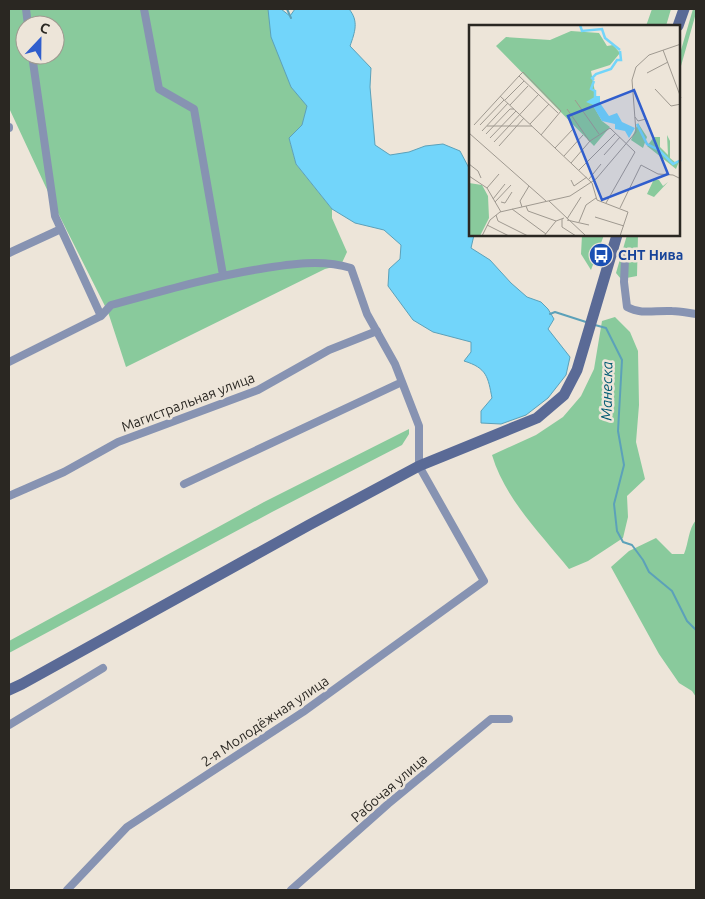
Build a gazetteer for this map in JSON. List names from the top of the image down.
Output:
{
  "streets": {
    "street": ["Магистральная улица", "2-я Молодёжная улица", "Рабочая улица"]
  },
  "water": ["Манеска"],
  "places": {
    "bus stop": ["СНТ Нива"]
  },
  "north": "top"
}
